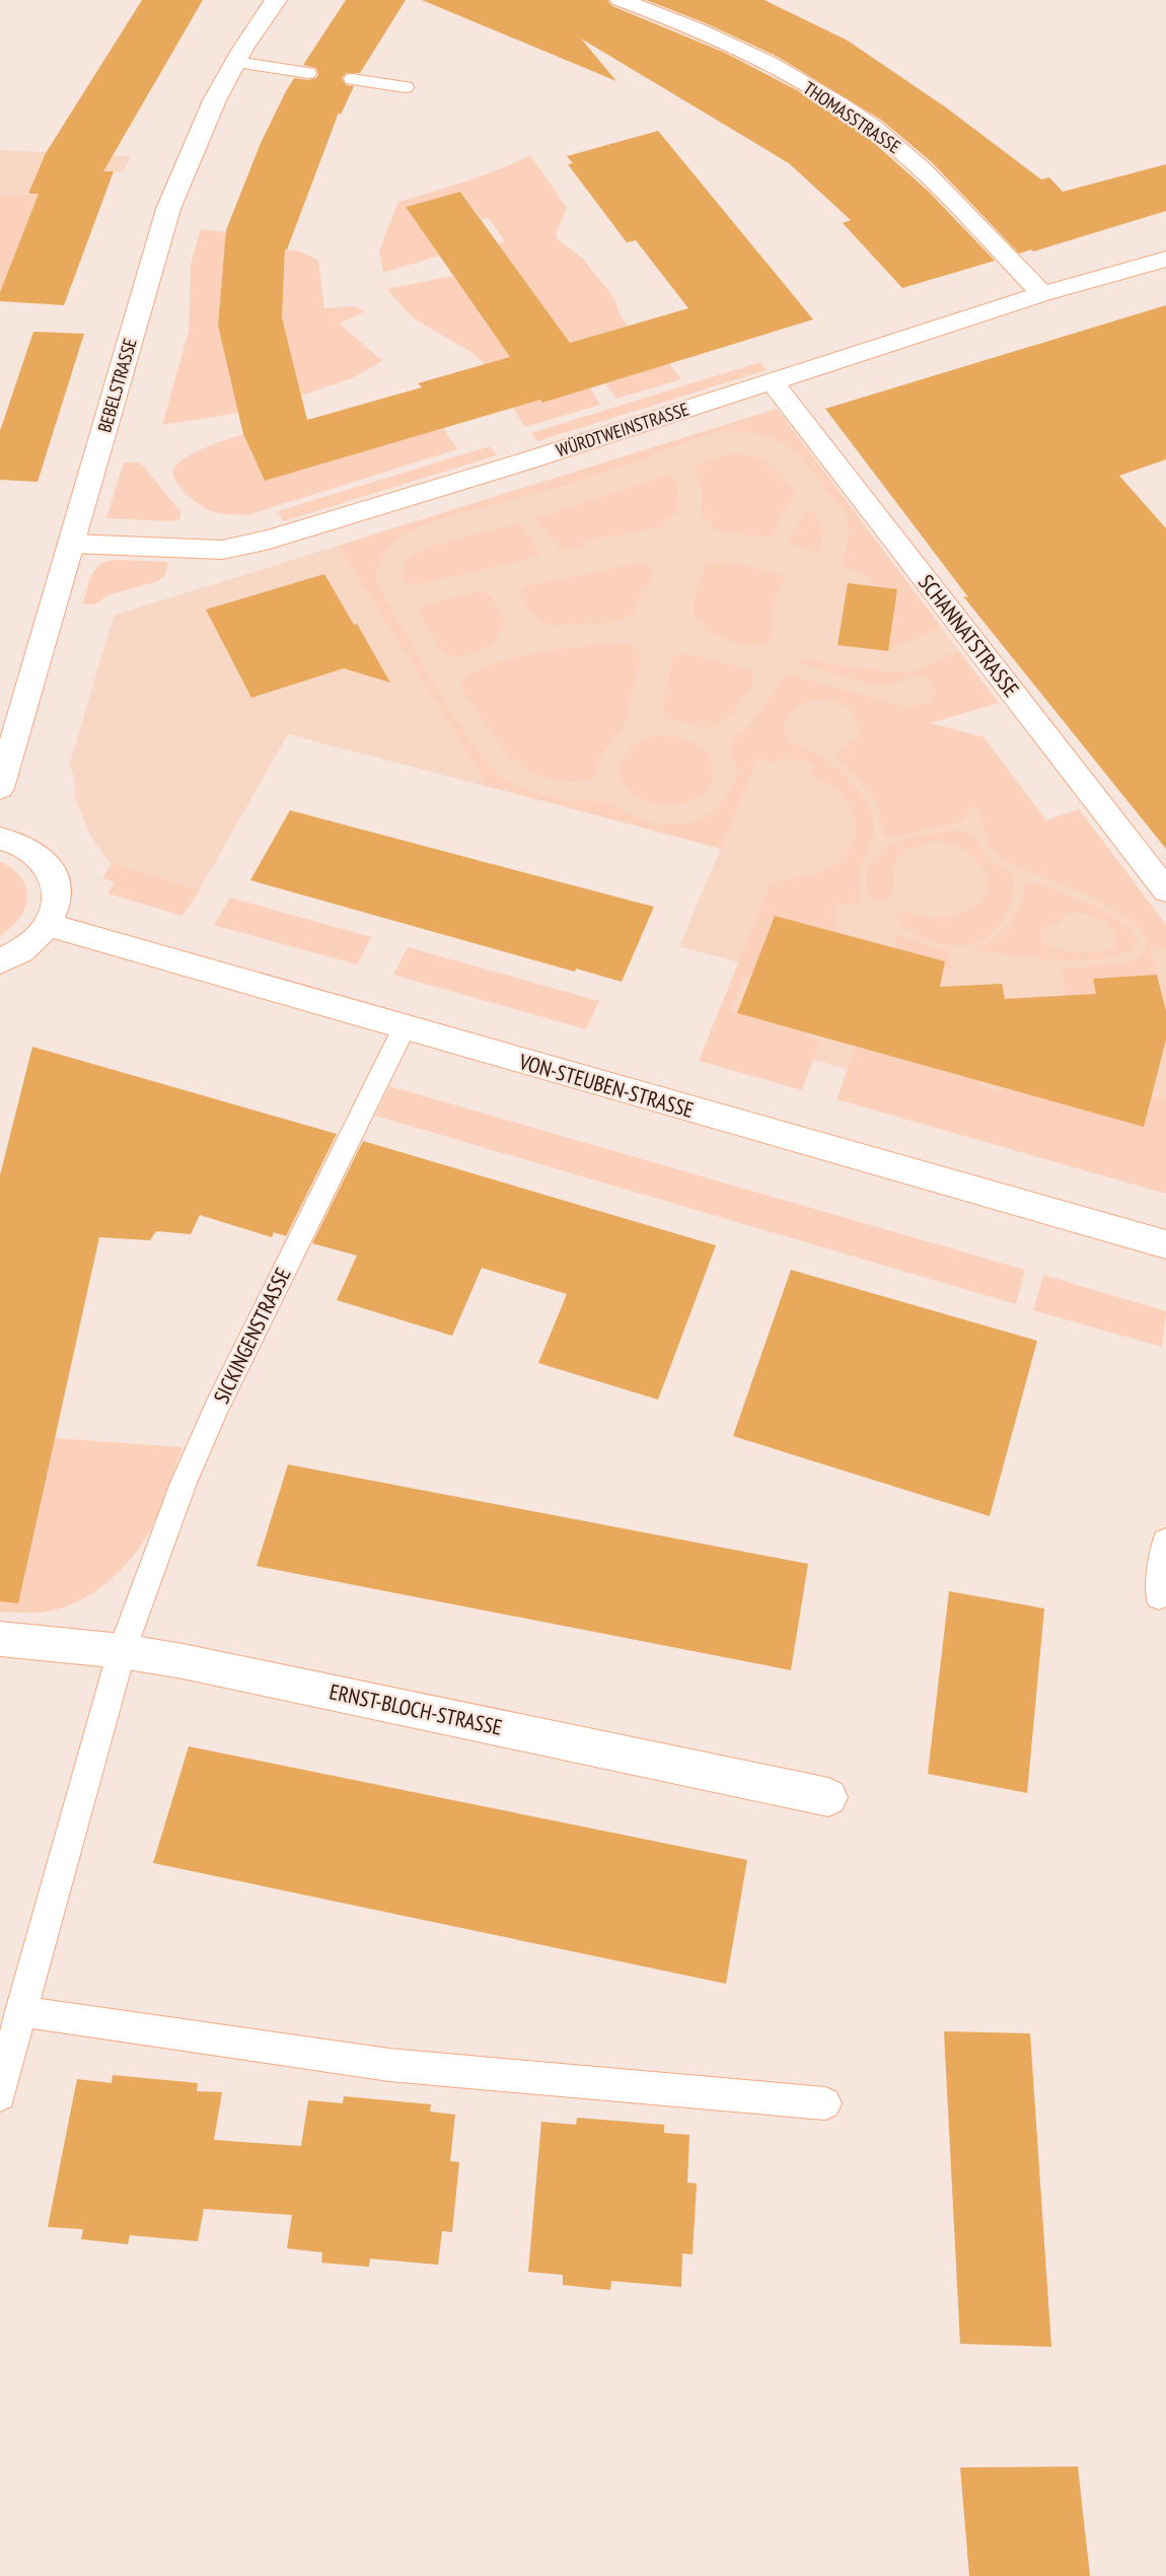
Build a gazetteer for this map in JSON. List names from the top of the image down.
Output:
{
  "streets": {
    "street": [
      "THOMASSTRASSE",
      "BEBELSTRASSE",
      "WÜRDTWEINSTRASSE",
      "SCHANNATSTRASSE",
      "VON-STEUBEN-STRASSE",
      "ERNST-BLOCH-STRASSE"
    ],
    "lane": ["SICKINGENSTRASSE"]
  },
  "crossings": [
    ["THOMASSTRASSE", "WÜRDTWEINSTRASSE"],
    ["BEBELSTRASSE", "WÜRDTWEINSTRASSE"],
    ["WÜRDTWEINSTRASSE", "SCHANNATSTRASSE"],
    ["VON-STEUBEN-STRASSE", "SICKINGENSTRASSE"],
    ["SICKINGENSTRASSE", "ERNST-BLOCH-STRASSE"]
  ]
}
